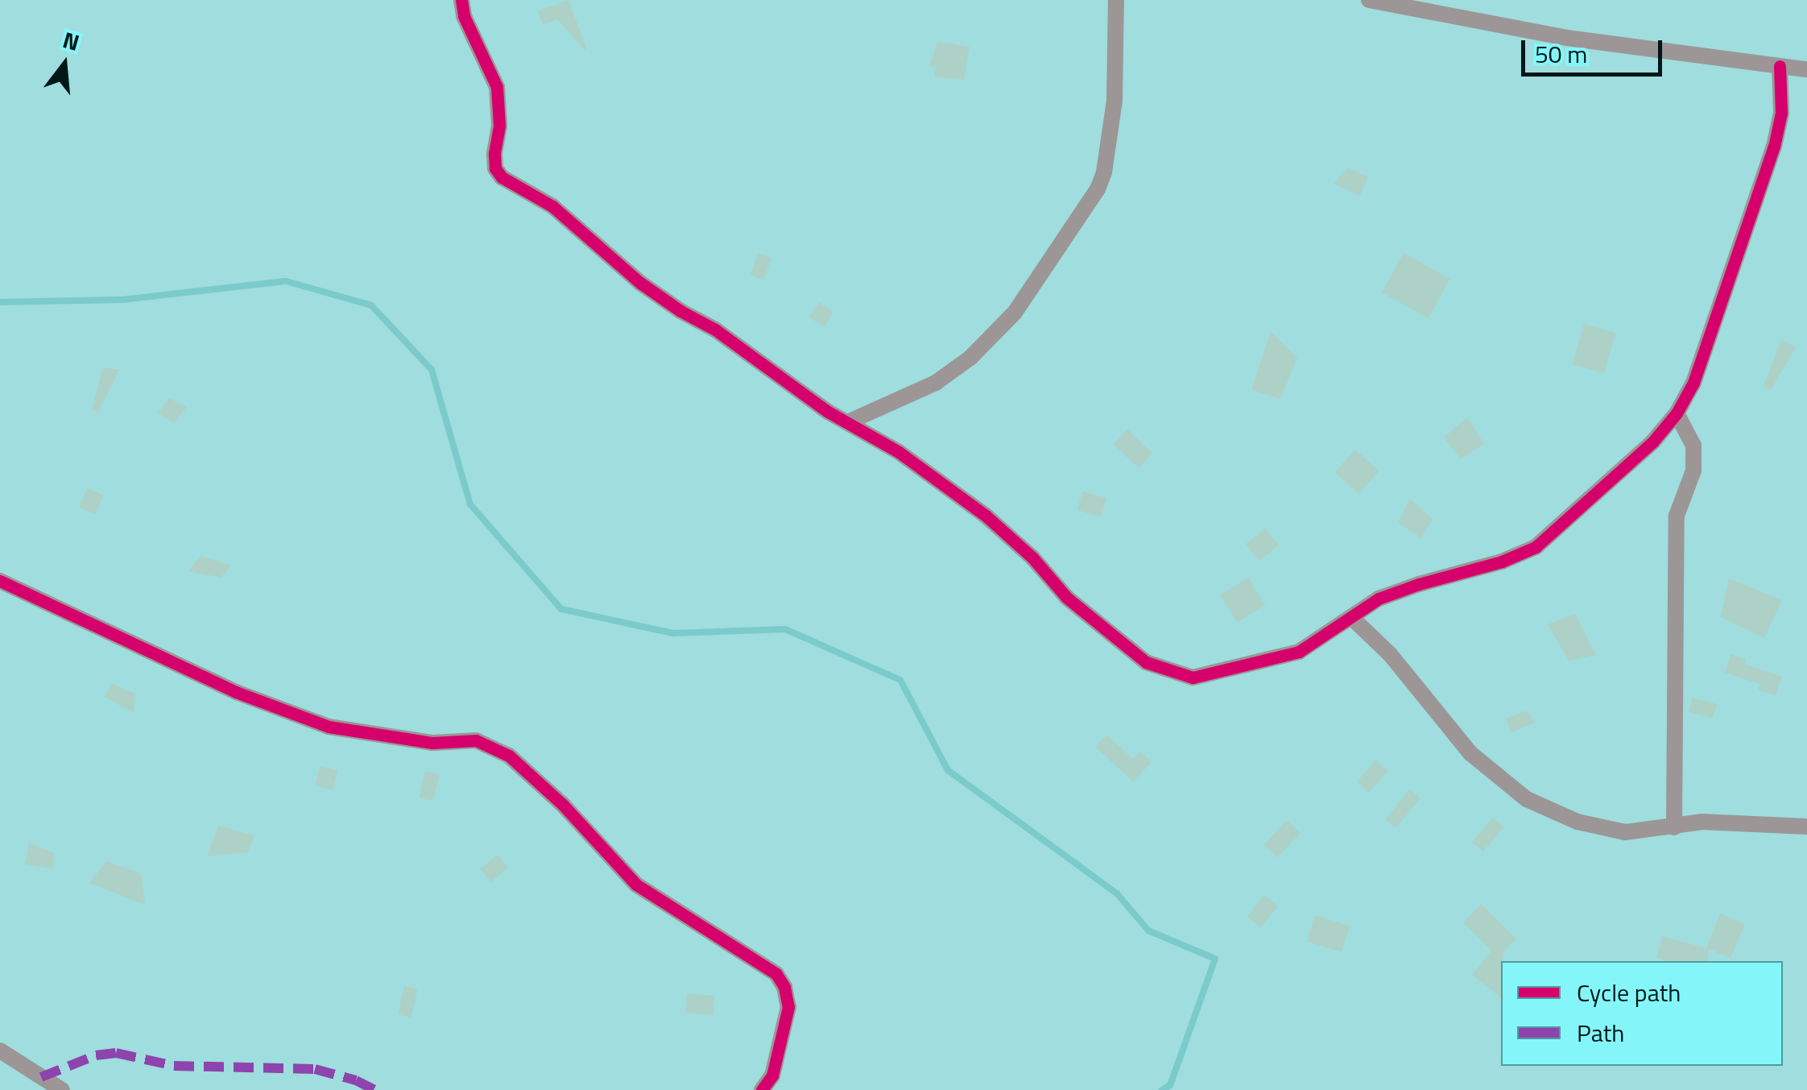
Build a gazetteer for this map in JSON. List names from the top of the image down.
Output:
{
  "legend": ["Cycle path", "Path"],
  "scale_bar": "50 m",
  "north": "top"
}
